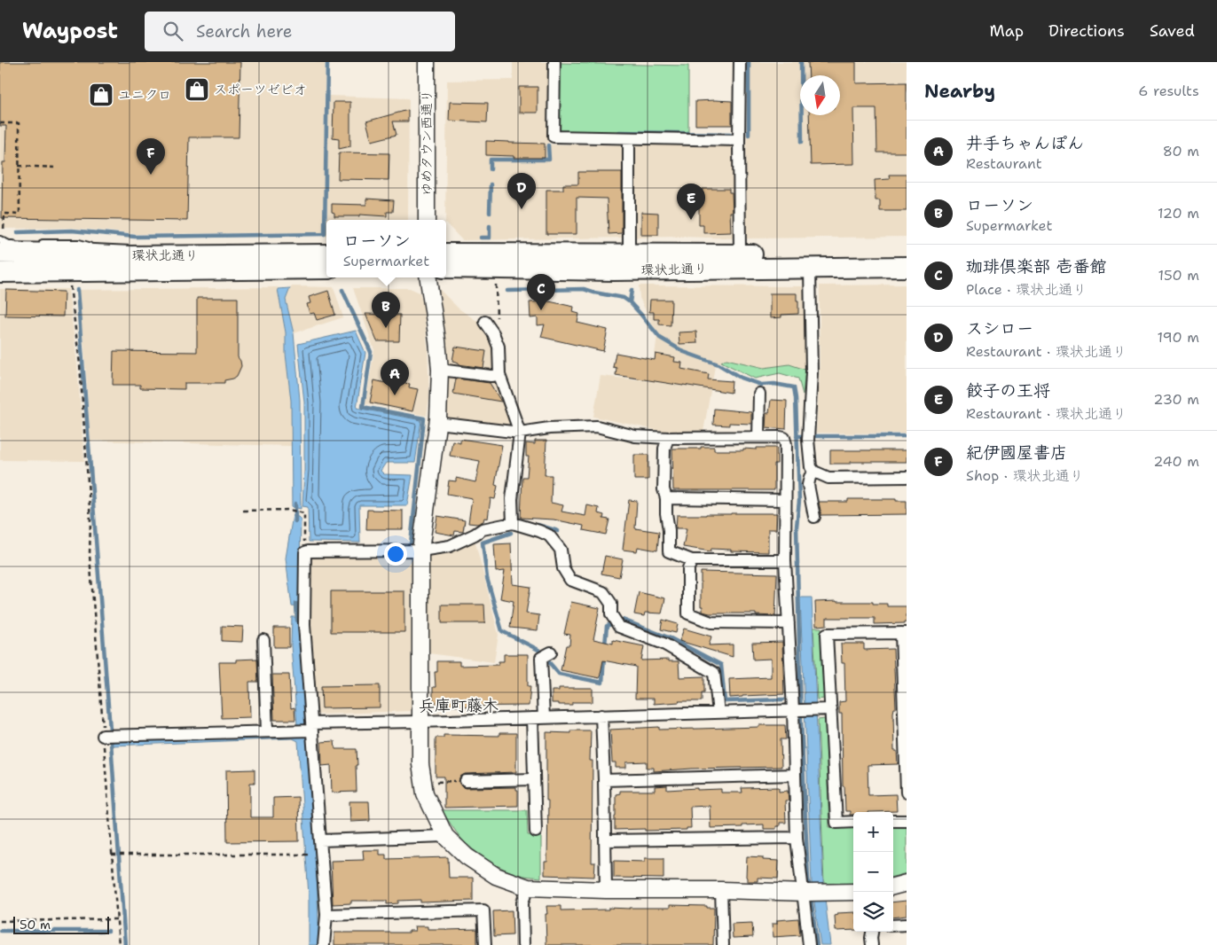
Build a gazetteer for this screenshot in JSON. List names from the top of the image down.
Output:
{
  "streets": {
    "highway": ["環状北通り"],
    "street": ["ゆめタウン西通り"]
  },
  "districts": ["兵庫町藤木"],
  "places": {
    "shop": ["スポーツゼビオ", "ユニクロ"]
  },
  "scale_bar": "50 m",
  "north": "bottom",
  "page": {
    "header": "Waypost",
    "search": "Search here",
    "nav": ["Map", "Directions", "Saved"],
    "heading": ["Nearby", "6 results"],
    "list": [
      {
        "mark": "A",
        "name": "井手ちゃんぽん",
        "note": "Restaurant",
        "value": "80 m"
      },
      {
        "mark": "B",
        "name": "ローソン",
        "note": "Supermarket",
        "value": "120 m"
      },
      {
        "mark": "C",
        "name": "珈琲倶楽部 壱番館",
        "note": "Place · 環状北通り",
        "value": "150 m"
      },
      {
        "mark": "D",
        "name": "スシロー",
        "note": "Restaurant · 環状北通り",
        "value": "190 m"
      },
      {
        "mark": "E",
        "name": "餃子の王将",
        "note": "Restaurant · 環状北通り",
        "value": "230 m"
      },
      {
        "mark": "F",
        "name": "紀伊國屋書店",
        "note": "Shop · 環状北通り",
        "value": "240 m"
      }
    ],
    "pins": [
      "F",
      "D",
      "E",
      "C",
      "B",
      "A"
    ],
    "popup": ["ローソン", "Supermarket"],
    "map_buttons": ["+", "−"],
    "scale": "50 m"
  }
}
